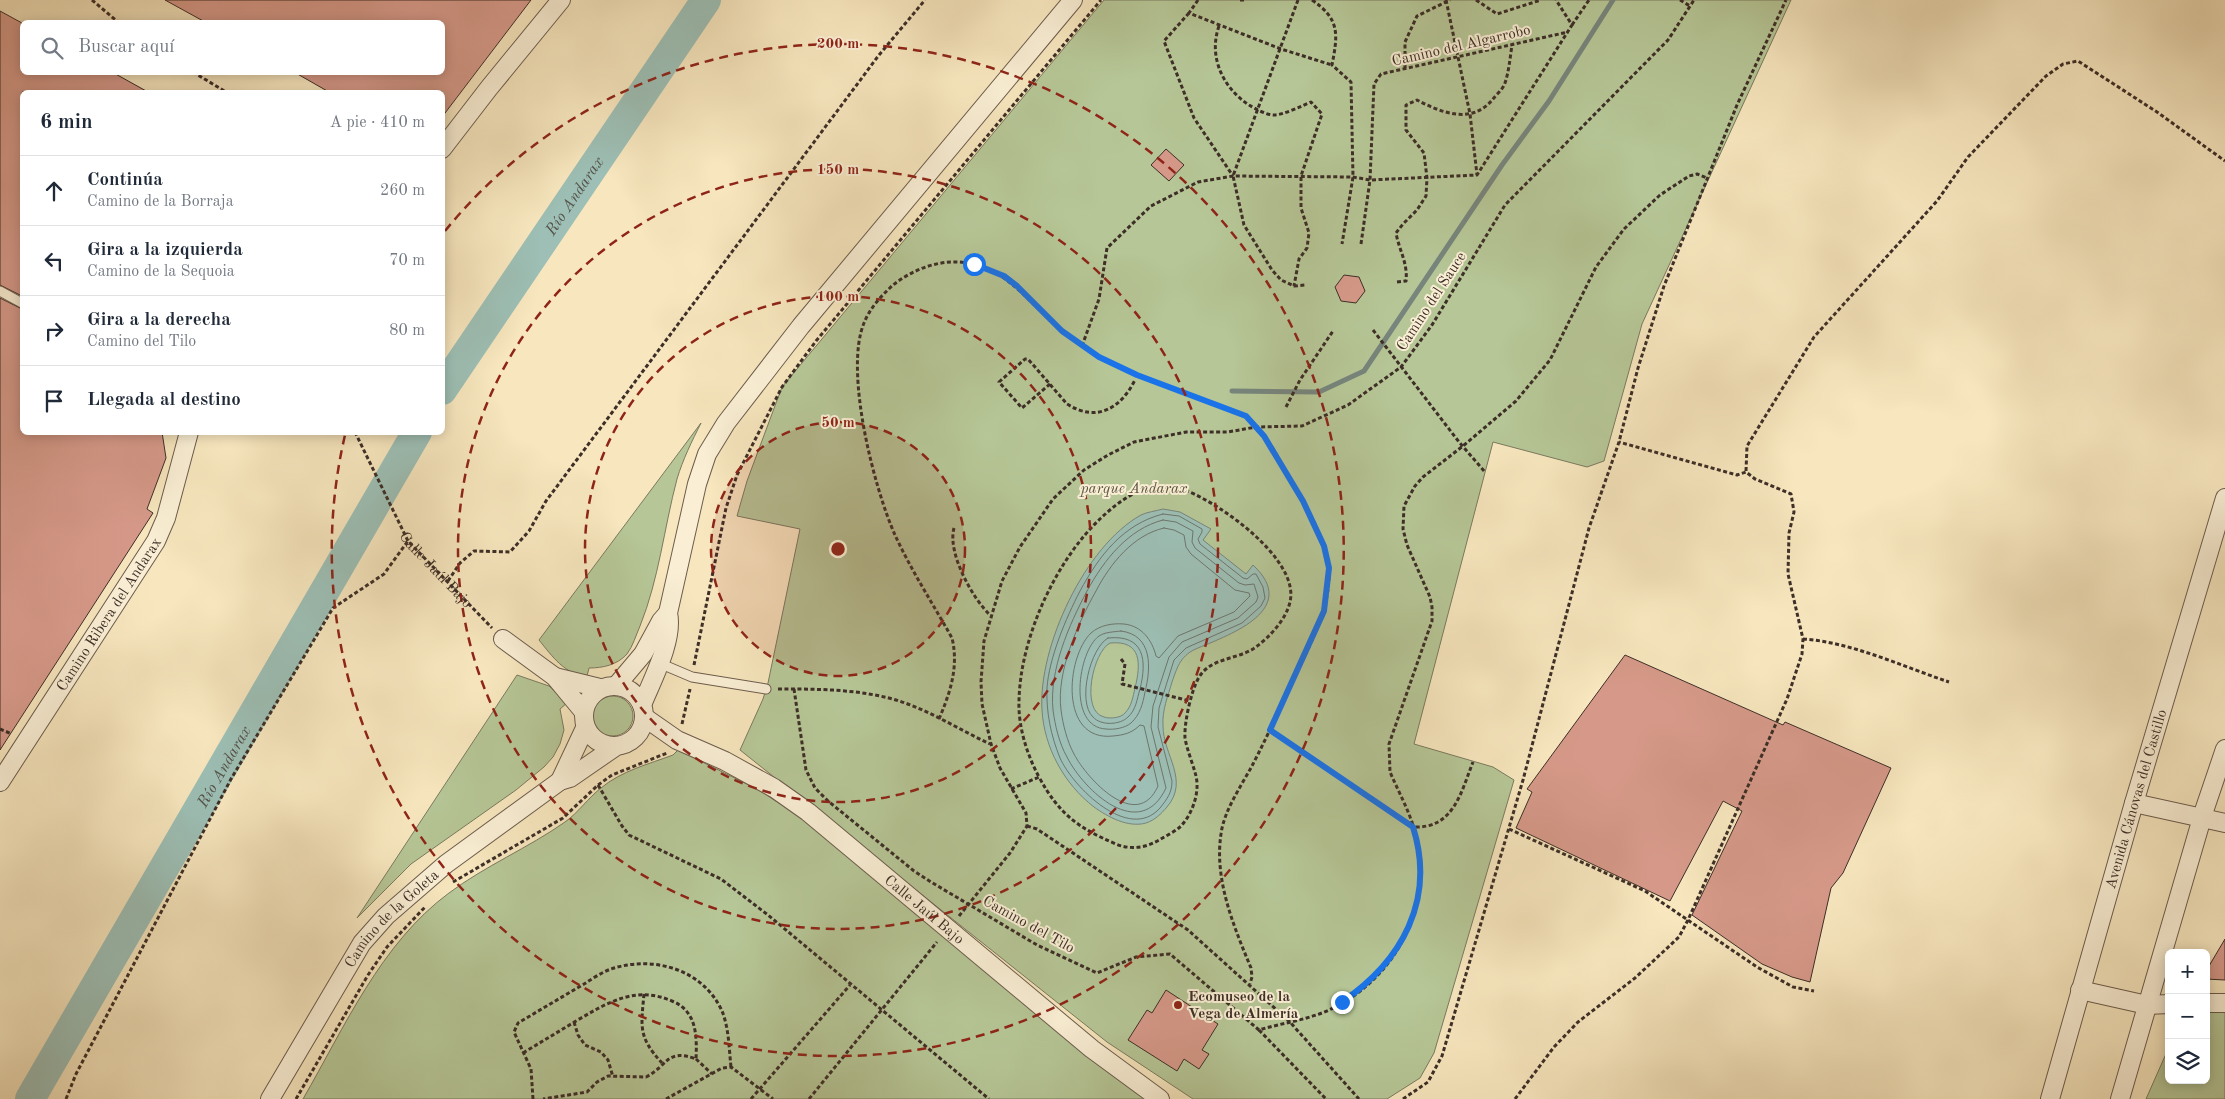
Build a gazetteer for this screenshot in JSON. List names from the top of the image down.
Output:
{
  "streets": {
    "street": [
      "Calle Jaúl Bajo",
      "Camino Ribera del Andarax",
      "Avenida Cánovas del Castillo",
      "Camino de la Goleta"
    ],
    "path": ["Camino del Algarrobo", "Camino del Sauce", "Camino del Tilo"]
  },
  "crossings": [
    ["Calle Jaúl Bajo", "Camino de la Goleta"]
  ],
  "water": ["Río Andarax"],
  "parks": ["parque Andarax"],
  "places": ["Ecomuseo de la Vega de Almería"],
  "page": {
    "search": "Buscar aquí",
    "heading": ["6 min", "A pie · 410 m"],
    "list": [
      ["Continúa", "Camino de la Borraja", "260 m"],
      ["Gira a la izquierda", "Camino de la Sequoia", "70 m"],
      ["Gira a la derecha", "Camino del Tilo", "80 m"],
      "Llegada al destino"
    ],
    "map_buttons": ["+", "−"]
  },
  "rings": [
    "200 m",
    "150 m",
    "100 m",
    "50 m"
  ]
}
